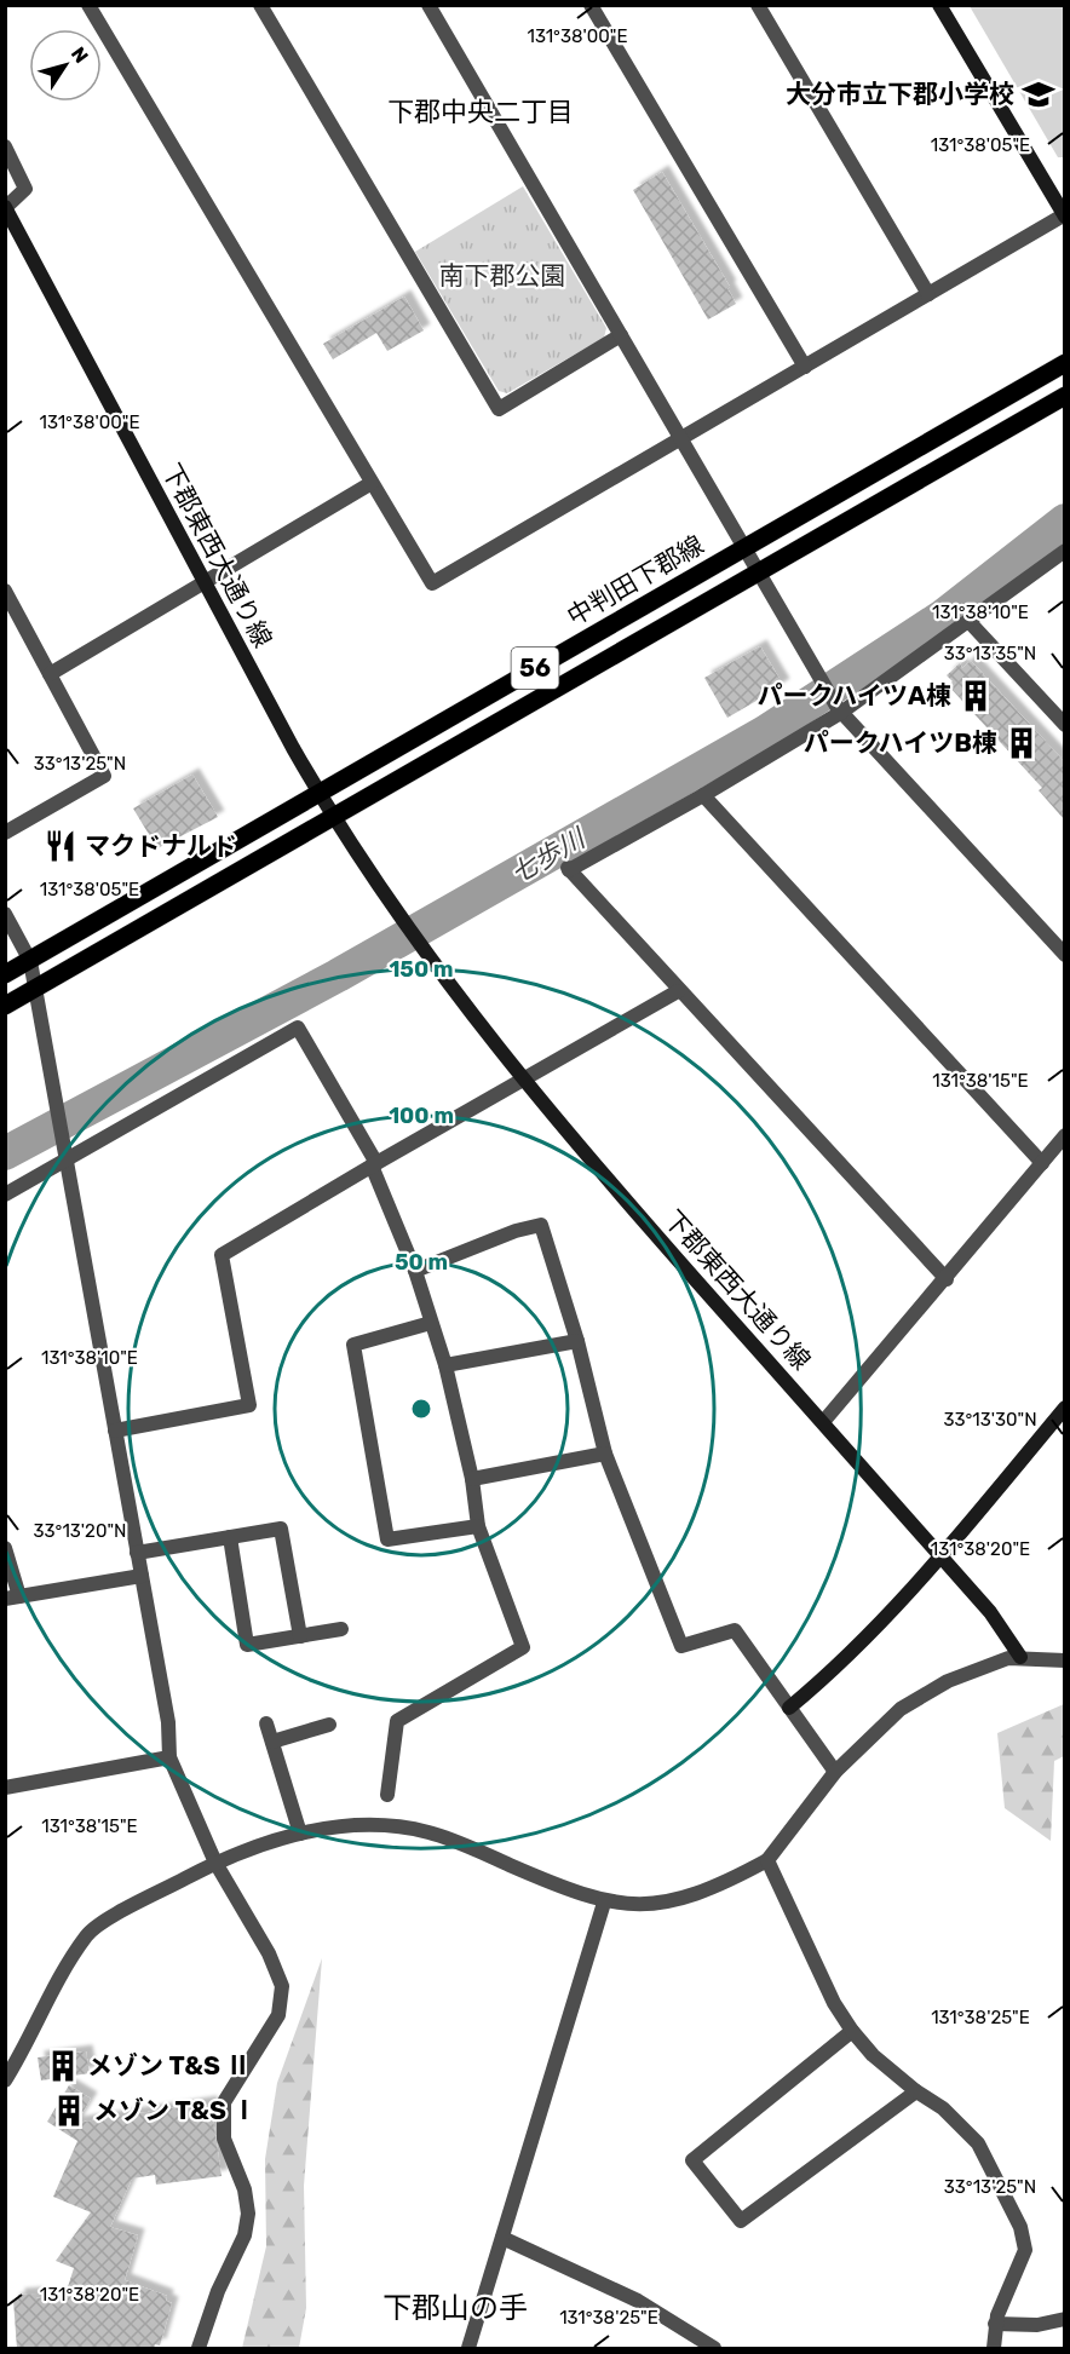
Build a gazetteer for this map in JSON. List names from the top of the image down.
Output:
{
  "streets": {
    "main road": ["中判田下郡線", "56"],
    "street": ["下郡東西大通り線"]
  },
  "crossings": [
    ["下郡東西大通り線", "中判田下郡線"],
    ["下郡東西大通り線", "56"]
  ],
  "districts": ["下郡中央二丁目", "下郡山の手"],
  "water": ["七歩川"],
  "parks": ["南下郡公園"],
  "places": {
    "school or university": ["大分市立下郡小学校"],
    "building": [
      "パークハイツA棟",
      "パークハイツB棟",
      "メゾン T&S Ⅱ",
      "メゾン T&S Ⅰ"
    ],
    "restaurant": ["マクドナルド"]
  },
  "north": "top right",
  "coordinates": [
    "131°38'00\"E",
    "131°38'05\"E",
    "131°38'10\"E",
    "33°13'35\"N",
    "33°13'25\"N",
    "131°38'15\"E",
    "33°13'30\"N",
    "33°13'20\"N",
    "131°38'20\"E",
    "131°38'25\"E"
  ],
  "rings": ["150 m", "100 m", "50 m"]
}
